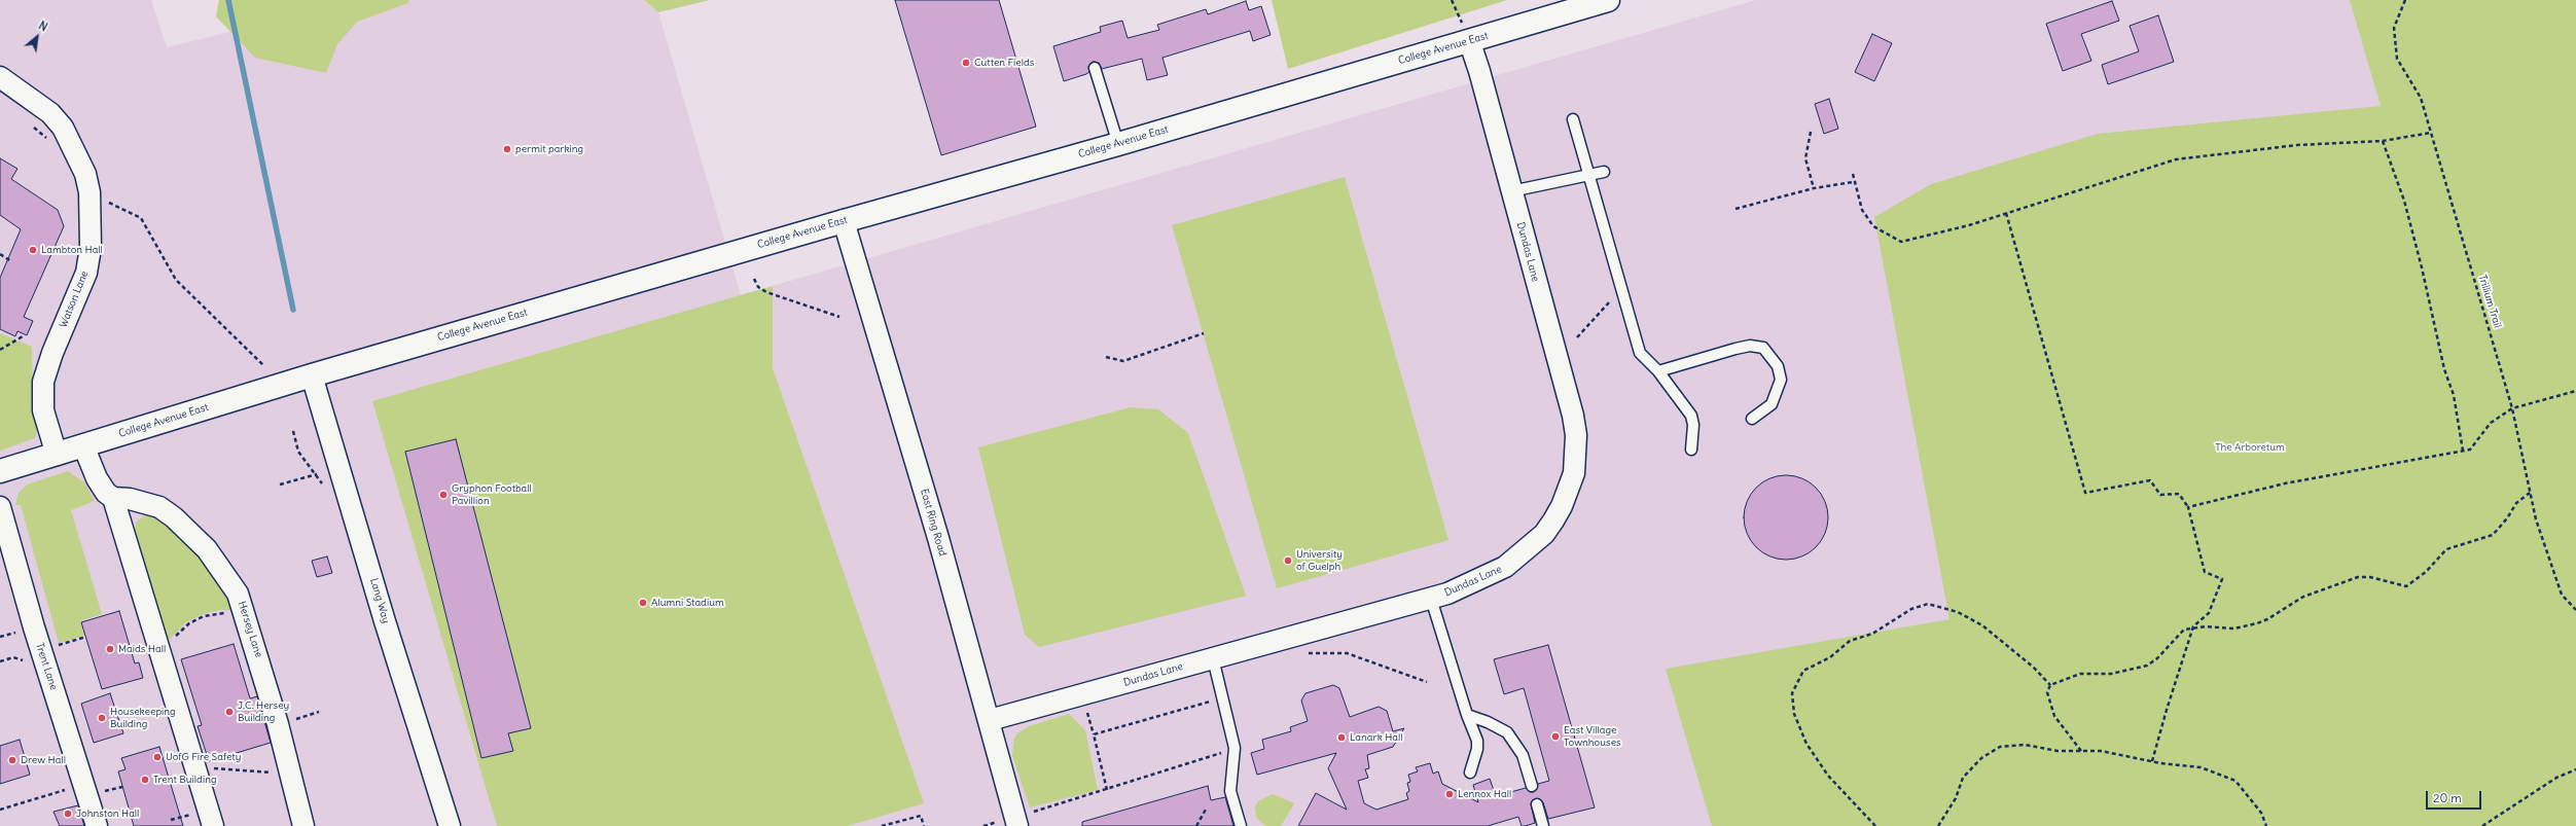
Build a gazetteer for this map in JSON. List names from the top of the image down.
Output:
{
  "streets": {
    "main road": ["College Avenue East"],
    "street": [
      "Dundas Lane",
      "Watson Lane",
      "East Ring Road",
      "Lang Way",
      "Hersey Lane",
      "Trent Lane"
    ],
    "path": ["Trillium Trail"]
  },
  "crossings": [
    ["College Avenue East", "Dundas Lane"],
    ["College Avenue East", "Watson Lane"],
    ["College Avenue East", "East Ring Road"],
    ["College Avenue East", "Lang Way"],
    ["Dundas Lane", "East Ring Road"]
  ],
  "parks": ["The Arboretum"],
  "places": [
    "Cutten Fields",
    "permit parking",
    "Lambton Hall",
    "Gryphon Football Pavillion",
    "University of Guelph",
    "Alumni Stadium",
    "Maids Hall",
    "J.C. Hersey Building",
    "Housekeeping Building",
    "East Village Townhouses",
    "Lanark Hall",
    "UofG Fire Safety",
    "Drew Hall",
    "Trent Building",
    "Lennox Hall",
    "Johnston Hall"
  ],
  "scale_bar": "20 m",
  "north": "top right"
}
